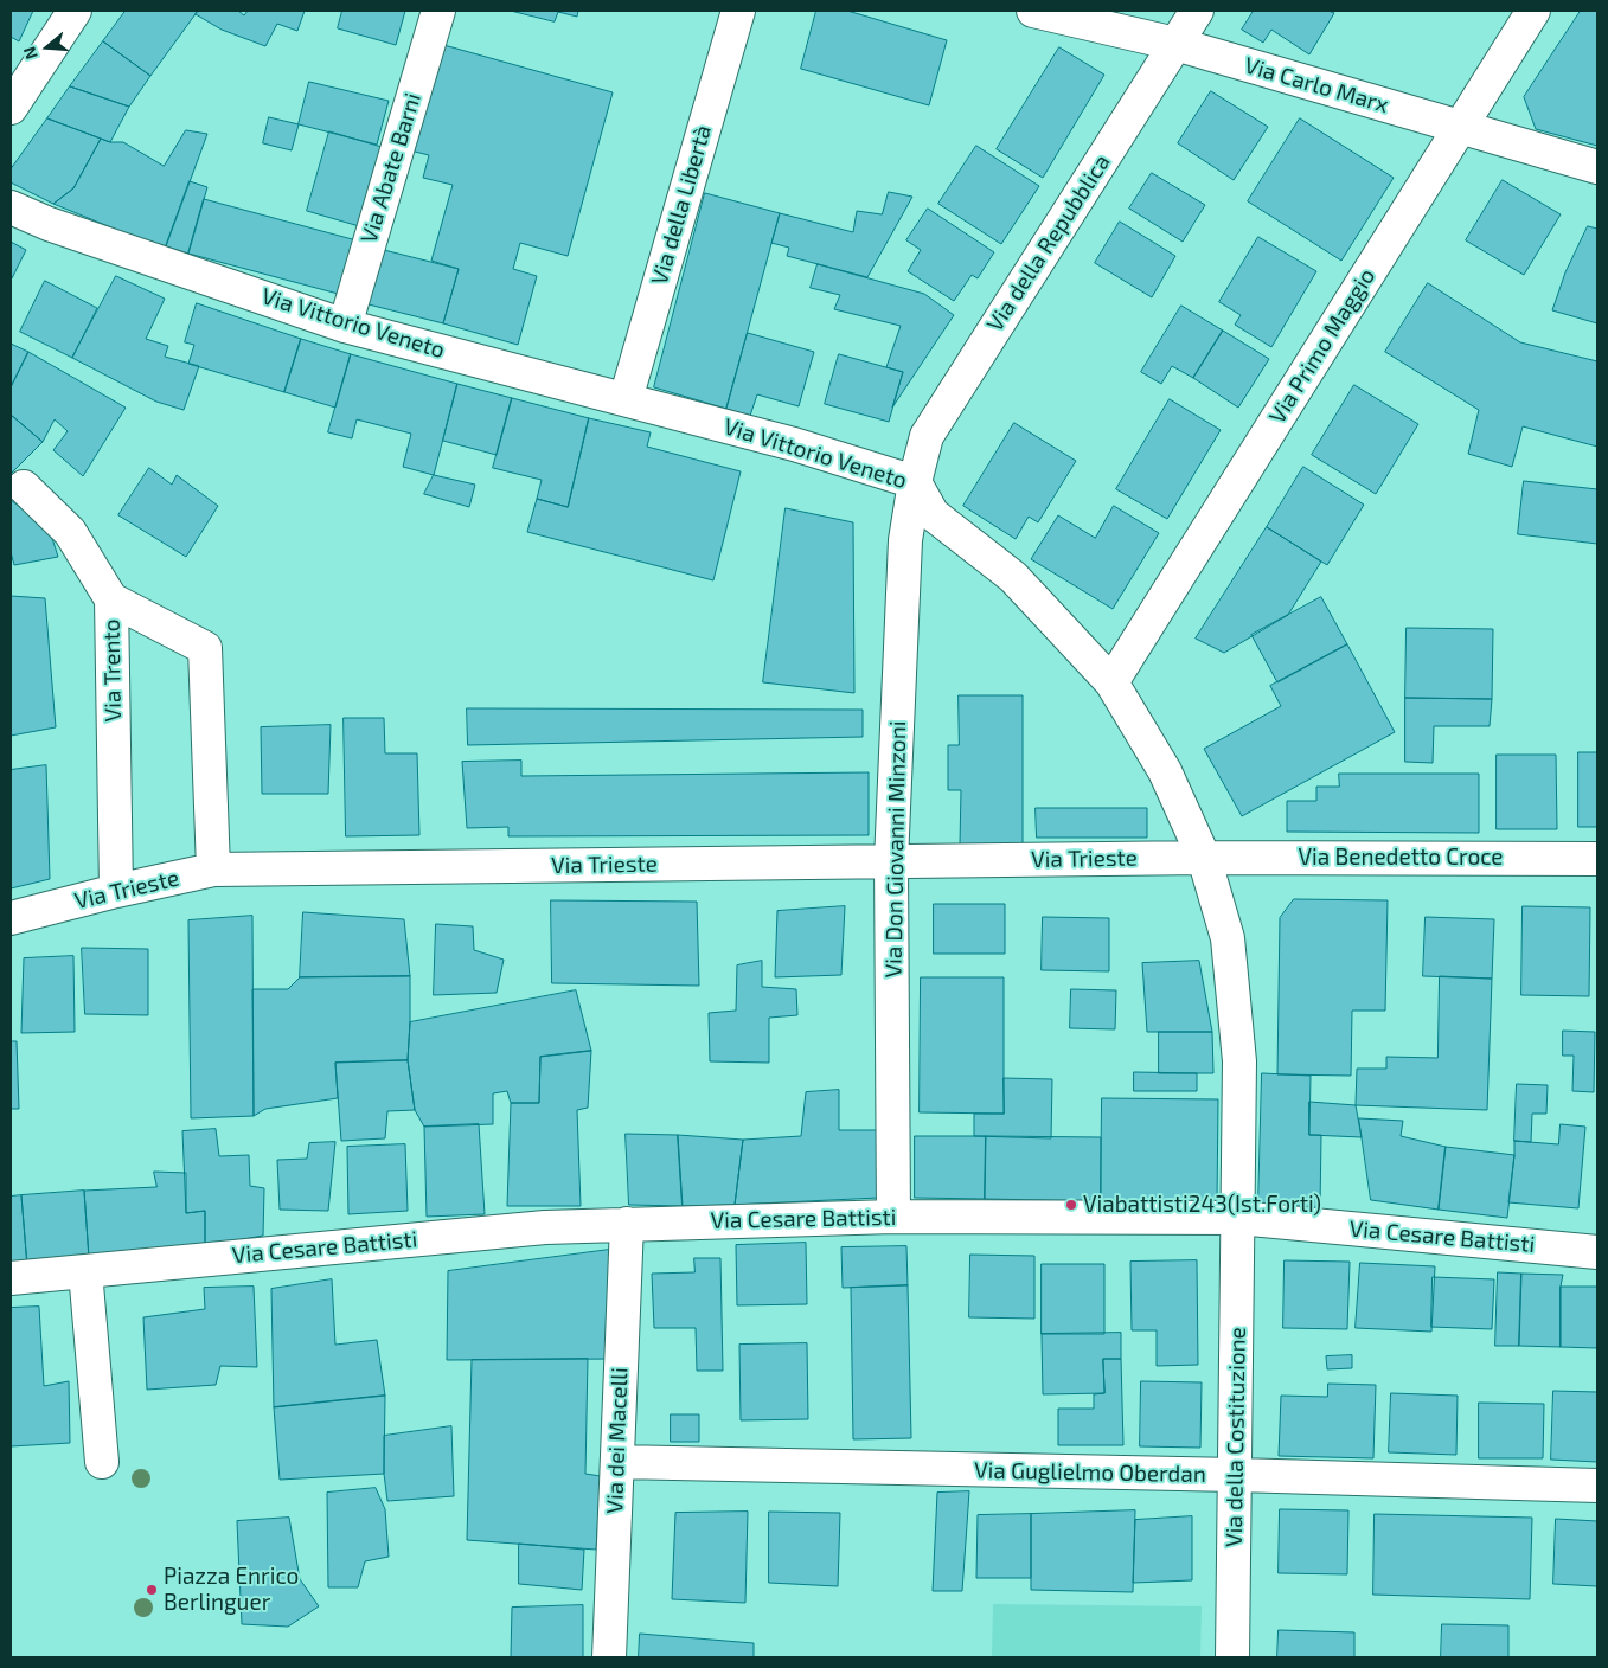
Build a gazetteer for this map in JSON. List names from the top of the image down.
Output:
{
  "streets": {
    "street": [
      "Via Carlo Marx",
      "Via Abate Barni",
      "Via della Libertà",
      "Via della Repubblica",
      "Via Vittorio Veneto",
      "Via Primo Maggio",
      "Via Trento",
      "Via Don Giovanni Minzoni",
      "Via Benedetto Croce",
      "Via Trieste",
      "Via Cesare Battisti",
      "Via della Costituzione",
      "Via dei Macelli",
      "Via Guglielmo Oberdan"
    ]
  },
  "crossings": [
    ["Via Carlo Marx", "Via della Repubblica"],
    ["Via Carlo Marx", "Via Primo Maggio"],
    ["Via Abate Barni", "Via Vittorio Veneto"],
    ["Via della Libertà", "Via Vittorio Veneto"],
    ["Via della Repubblica", "Via Vittorio Veneto"],
    ["Via della Repubblica", "Via Don Giovanni Minzoni"],
    ["Via Vittorio Veneto", "Via Primo Maggio"],
    ["Via Vittorio Veneto", "Via Don Giovanni Minzoni"],
    ["Via Vittorio Veneto", "Via Benedetto Croce"],
    ["Via Vittorio Veneto", "Via Trieste"],
    ["Via Vittorio Veneto", "Via Cesare Battisti"],
    ["Via Vittorio Veneto", "Via della Costituzione"],
    ["Via Trento", "Via Trieste"],
    ["Via Don Giovanni Minzoni", "Via Trieste"],
    ["Via Don Giovanni Minzoni", "Via Cesare Battisti"],
    ["Via Benedetto Croce", "Via Trieste"],
    ["Via Cesare Battisti", "Via della Costituzione"],
    ["Via Cesare Battisti", "Via dei Macelli"],
    ["Via della Costituzione", "Via Guglielmo Oberdan"],
    ["Via dei Macelli", "Via Guglielmo Oberdan"]
  ],
  "places": ["Viabattisti243(Ist.Forti)", "Piazza Enrico Berlinguer"],
  "north": "left"
}
